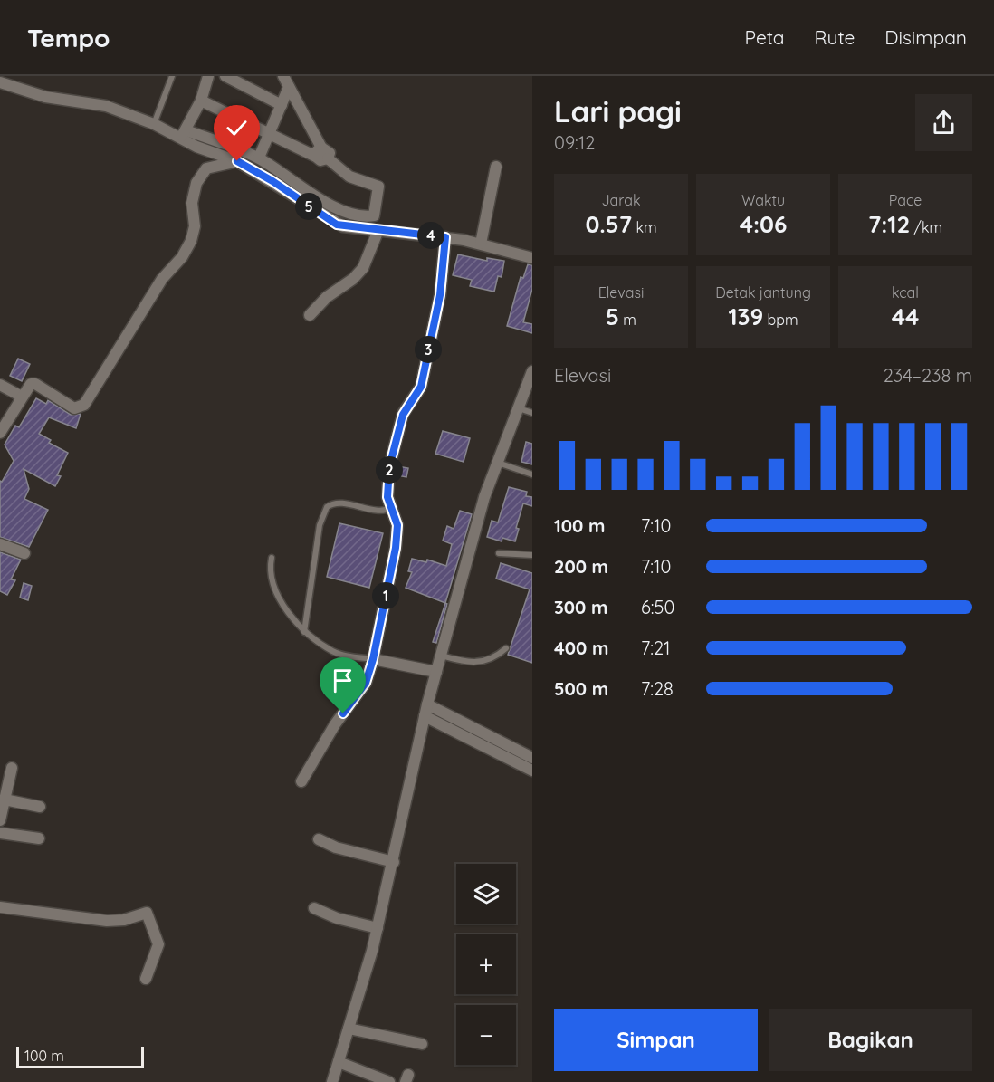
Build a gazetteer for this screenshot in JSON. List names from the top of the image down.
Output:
{
  "scale_bar": "100 m",
  "page": {
    "header": "Tempo",
    "nav": ["Peta", "Rute", "Disimpan"],
    "heading": ["Lari pagi", "09:12"],
    "stats": [
      ["Jarak", "0.57 km"],
      ["Waktu", "4:06"],
      ["Pace", "7:12 /km"],
      ["Elevasi", "5 m"],
      ["Detak jantung", "139 bpm"],
      ["kcal", "44"]
    ],
    "pins": [
      "5",
      "4",
      "3",
      "2",
      "1"
    ],
    "chart": ["Elevasi", "234–238 m"],
    "list": [
      {
        "name": "100 m",
        "note": "7:10"
      },
      {
        "name": "200 m",
        "note": "7:10"
      },
      {
        "name": "300 m",
        "note": "6:50"
      },
      {
        "name": "400 m",
        "note": "7:21"
      },
      {
        "name": "500 m",
        "note": "7:28"
      }
    ],
    "map_buttons": ["+", "−"],
    "buttons": ["Simpan", "Bagikan"],
    "scale": "100 m"
  }
}
